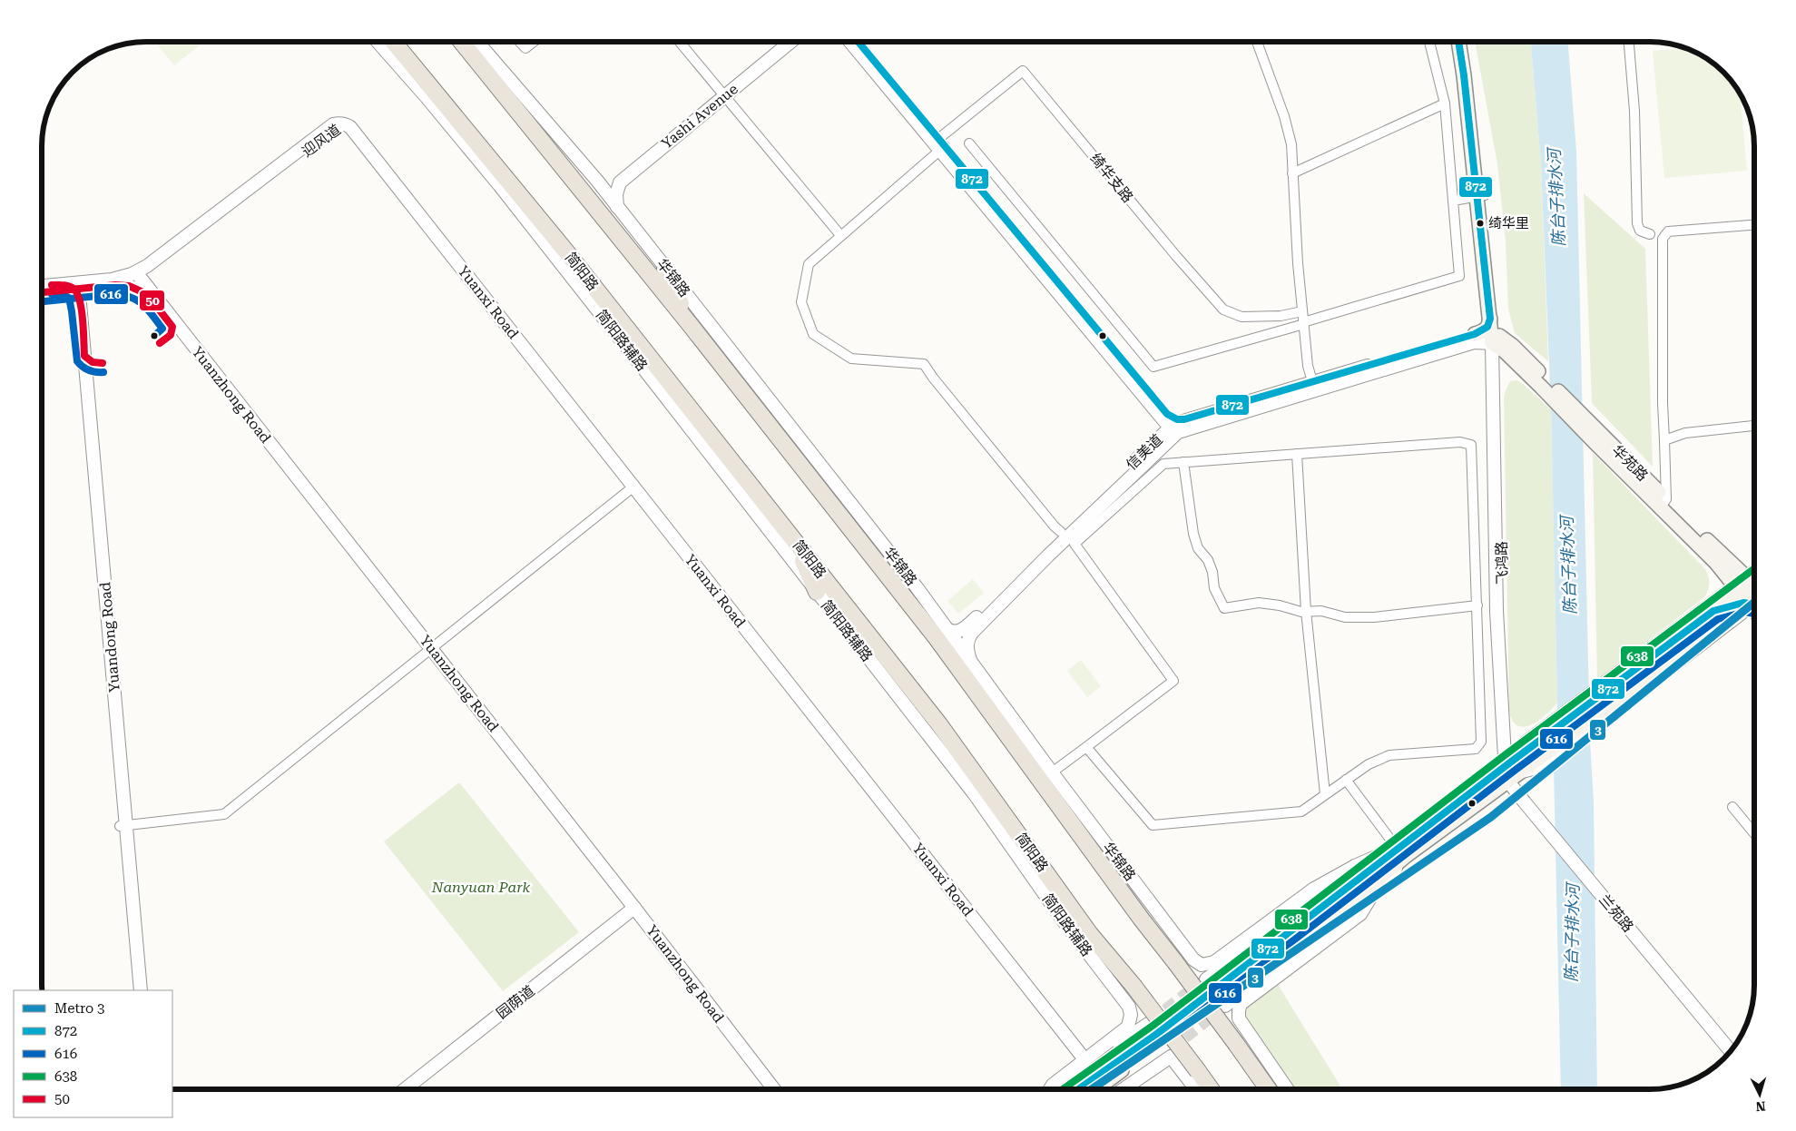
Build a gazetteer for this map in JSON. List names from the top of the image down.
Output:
{
  "streets": {
    "highway": ["简阳路"],
    "main road": ["华苑路"],
    "street": [
      "Yashi Avenue",
      "迎风道",
      "绮华支路",
      "华锦路",
      "Yuanxi Road",
      "简阳路辅路",
      "Yuanzhong Road",
      "信美道",
      "飞鸿路",
      "Yuandong Road",
      "兰苑路",
      "园荫道"
    ]
  },
  "crossings": [
    ["Yashi Avenue", "华锦路"],
    ["迎风道", "Yuanxi Road"],
    ["迎风道", "Yuanzhong Road"],
    ["迎风道", "Yuandong Road"],
    ["华锦路", "信美道"],
    ["Yuanxi Road", "简阳路辅路"],
    ["Yuanzhong Road", "园荫道"],
    ["信美道", "华苑路"],
    ["信美道", "飞鸿路"],
    ["华苑路", "飞鸿路"],
    ["飞鸿路", "兰苑路"]
  ],
  "water": ["陈台子排水河"],
  "parks": ["Nanyuan Park"],
  "places": ["绮华里"],
  "lines": [
    "transit line 872",
    "transit line 50",
    "transit line 616",
    "transit line 638",
    "metro line 3"
  ],
  "legend": [
    "Metro 3",
    "872",
    "616",
    "638",
    "50"
  ],
  "north": "bottom"
}
